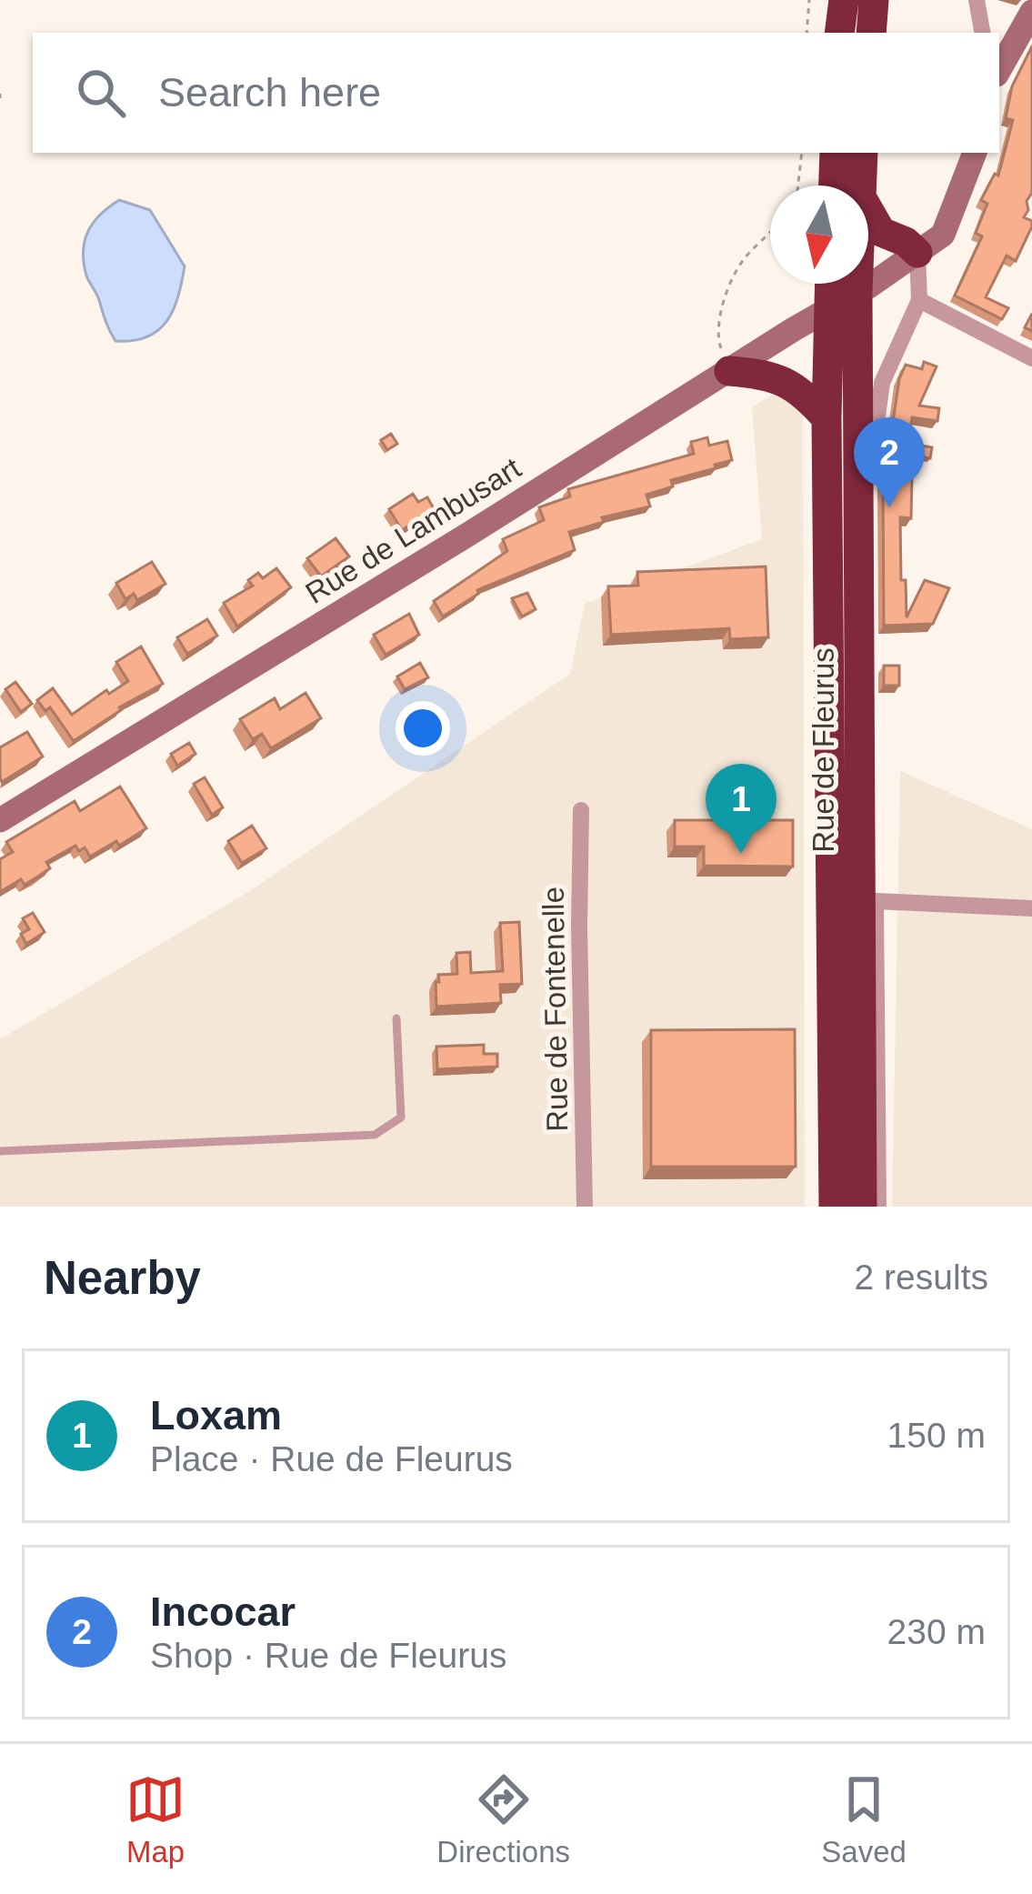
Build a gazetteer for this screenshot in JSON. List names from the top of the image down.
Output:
{
  "streets": {
    "highway": ["Rue de Fleurus"],
    "main road": ["Rue de Lambusart"],
    "street": ["Rue de Fontenelle"]
  },
  "crossings": [
    ["Rue de Lambusart", "Rue de Fleurus"]
  ],
  "north": "bottom",
  "page": {
    "search": "Search here",
    "pins": ["2", "1"],
    "heading": ["Nearby", "2 results"],
    "list": [
      {
        "mark": "1",
        "name": "Loxam",
        "note": "Place · Rue de Fleurus",
        "value": "150 m"
      },
      {
        "mark": "2",
        "name": "Incocar",
        "note": "Shop · Rue de Fleurus",
        "value": "230 m"
      }
    ],
    "nav": ["Map", "Directions", "Saved"]
  }
}
